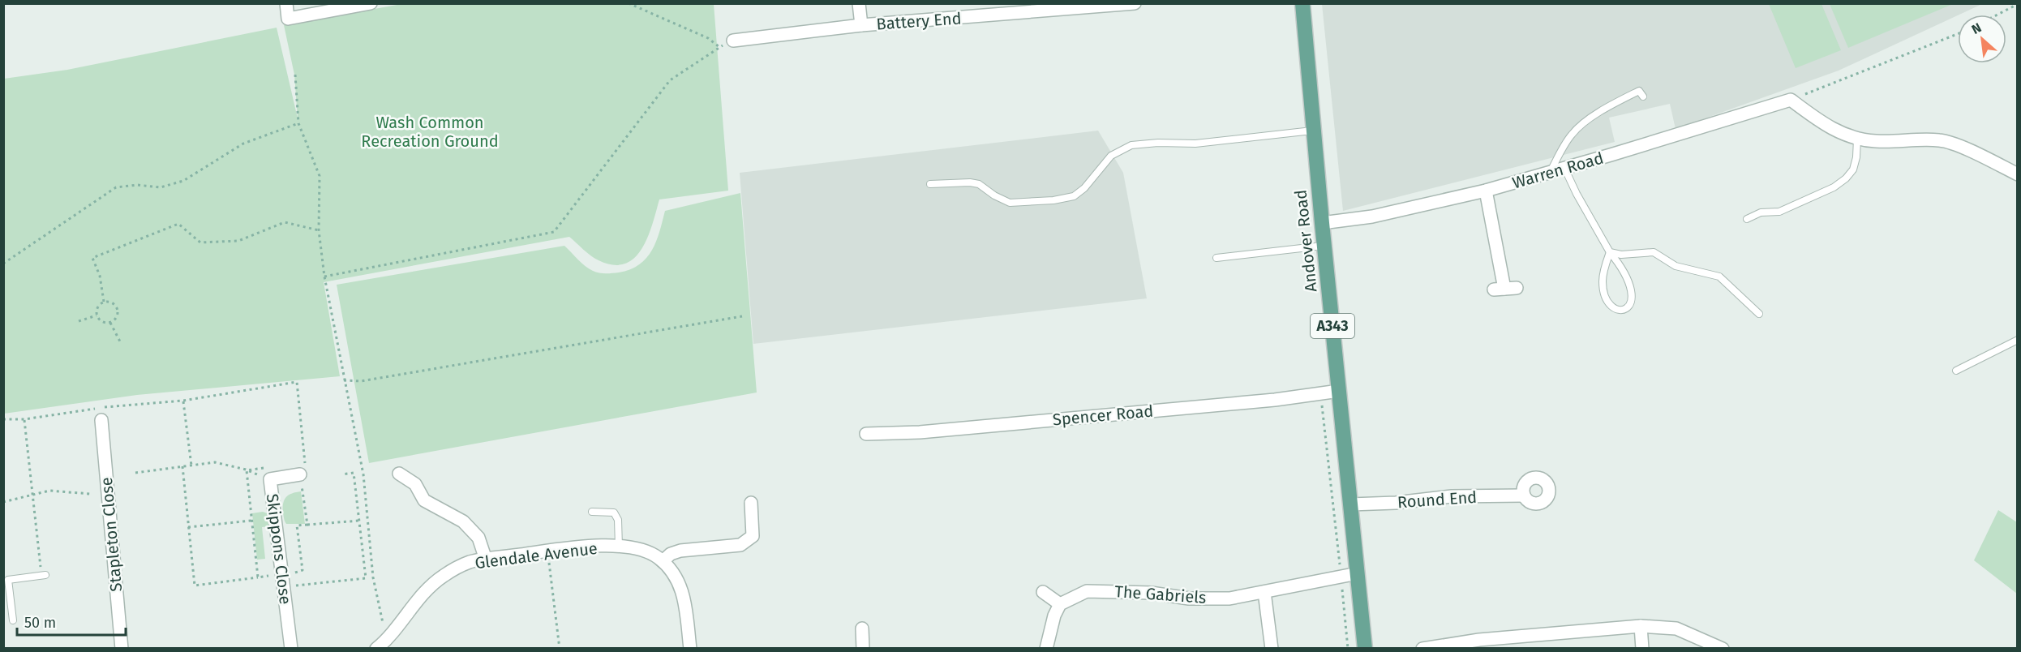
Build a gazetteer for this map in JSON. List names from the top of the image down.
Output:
{
  "streets": {
    "main road": ["Andover Road", "A343"],
    "street": [
      "Battery End",
      "Warren Road",
      "Spencer Road",
      "Round End",
      "Stapleton Close",
      "Skippons Close",
      "Glendale Avenue",
      "The Gabriels"
    ]
  },
  "crossings": [
    ["Warren Road", "Andover Road"],
    ["Andover Road", "Spencer Road"],
    ["Andover Road", "Round End"],
    ["Andover Road", "The Gabriels"]
  ],
  "parks": ["Wash Common Recreation Ground"],
  "scale_bar": "50 m",
  "north": "top left"
}
